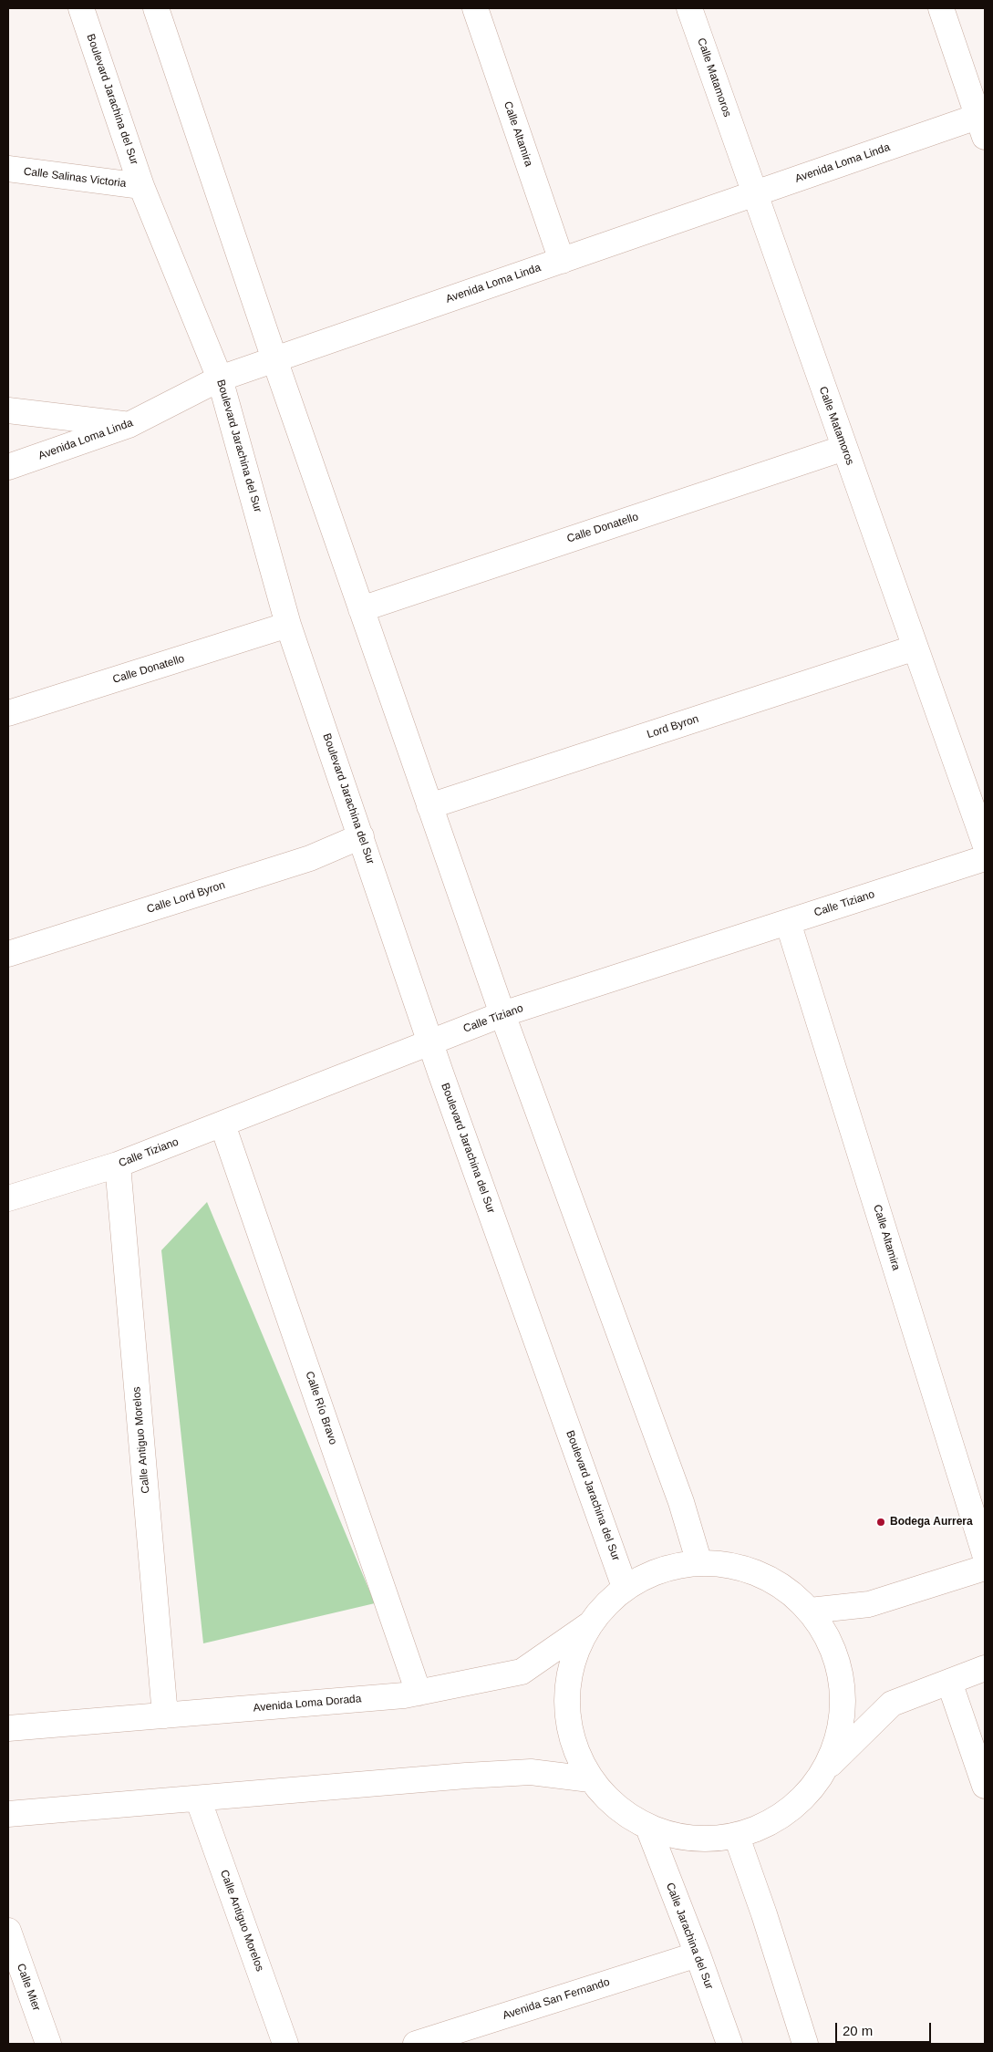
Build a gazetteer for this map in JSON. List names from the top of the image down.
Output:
{
  "streets": {
    "street": [
      "Calle Matamoros",
      "Boulevard Jarachina del Sur",
      "Calle Altamira",
      "Avenida Loma Linda",
      "Calle Salinas Victoria",
      "Calle Donatello",
      "Lord Byron",
      "Calle Lord Byron",
      "Calle Tiziano",
      "Calle Río Bravo",
      "Calle Antiguo Morelos",
      "Avenida Loma Dorada",
      "Calle Jarachina del Sur",
      "Calle Mier",
      "Avenida San Fernando"
    ]
  },
  "crossings": [
    ["Calle Matamoros", "Avenida Loma Linda"],
    ["Calle Matamoros", "Calle Donatello"],
    ["Calle Matamoros", "Lord Byron"],
    ["Boulevard Jarachina del Sur", "Avenida Loma Linda"],
    ["Boulevard Jarachina del Sur", "Calle Salinas Victoria"],
    ["Boulevard Jarachina del Sur", "Calle Donatello"],
    ["Boulevard Jarachina del Sur", "Calle Lord Byron"],
    ["Boulevard Jarachina del Sur", "Calle Tiziano"],
    ["Calle Altamira", "Avenida Loma Linda"],
    ["Calle Altamira", "Calle Tiziano"],
    ["Calle Tiziano", "Calle Río Bravo"],
    ["Calle Tiziano", "Calle Antiguo Morelos"],
    ["Calle Río Bravo", "Avenida Loma Dorada"],
    ["Calle Antiguo Morelos", "Avenida Loma Dorada"],
    ["Calle Jarachina del Sur", "Avenida San Fernando"]
  ],
  "places": ["Bodega Aurrera"],
  "scale_bar": "20 m"
}
